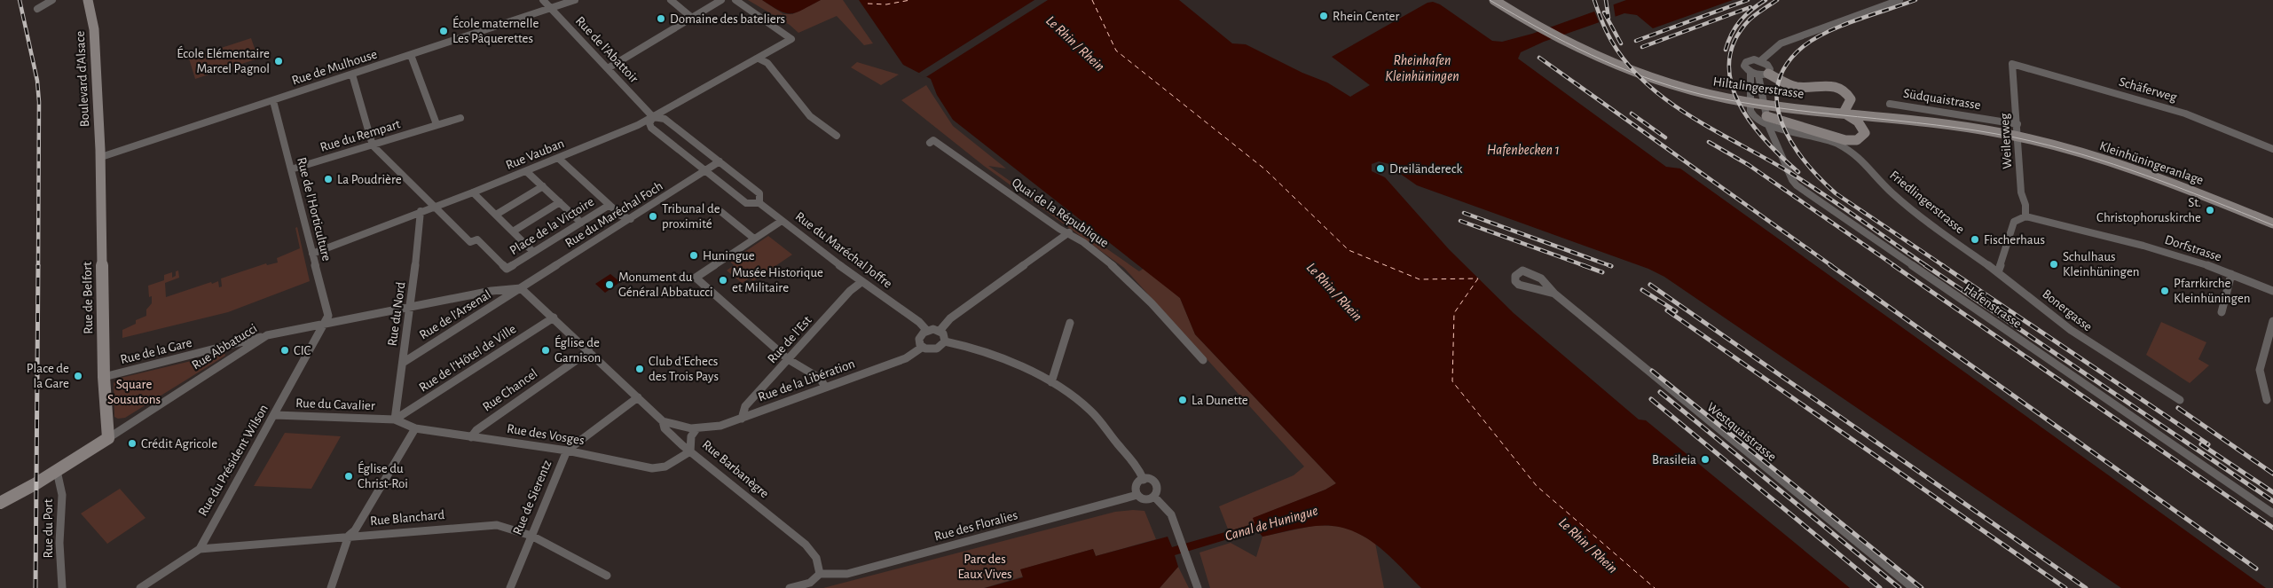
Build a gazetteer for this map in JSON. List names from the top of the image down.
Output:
{
  "streets": {
    "main road": [
      "Boulevard d'Alsace",
      "Hiltalingerstrasse",
      "Kleinhüningeranlage",
      "Rue de Belfort",
      "Rue Abbatucci"
    ],
    "street": [
      "Rue de l'Abattoir",
      "Rue de Mulhouse",
      "Schäferweg",
      "Südquaistrasse",
      "Rue du Rempart",
      "Weilerweg",
      "Rue Vauban",
      "Friedlingerstrasse",
      "Rue de l'Horticulture",
      "Quai de la République",
      "Rue du Maréchal Foch",
      "Place de la Victoire",
      "Dorfstrasse",
      "Rue du Maréchal Joffre",
      "Hafenstrasse",
      "Bonergasse",
      "Rue du Nord",
      "Rue de l'Arsenal",
      "Rue de l'Est",
      "Rue de la Gare",
      "Rue de l'Hôtel de Ville",
      "Rue de la Libération",
      "Rue Chancel",
      "Rue du Cavalier",
      "Westquaistrasse",
      "Rue des Vosges",
      "Rue du Président Wilson",
      "Rue Barbanègre",
      "Rue de Sierentz",
      "Rue Blanchard",
      "Rue des Floralies",
      "Rue du Port"
    ]
  },
  "crossings": [
    ["Rue de l'Abattoir", "Rue de Mulhouse"],
    ["Rue de l'Abattoir", "Rue Vauban"],
    ["Rue de l'Abattoir", "Rue du Maréchal Foch"],
    ["Rue de l'Abattoir", "Rue du Maréchal Joffre"],
    ["Rue de Mulhouse", "Boulevard d'Alsace"],
    ["Rue de Mulhouse", "Rue de l'Horticulture"],
    ["Rue de Mulhouse", "Rue de Belfort"],
    ["Boulevard d'Alsace", "Rue de Belfort"],
    ["Hiltalingerstrasse", "Weilerweg"],
    ["Hiltalingerstrasse", "Kleinhüningeranlage"],
    ["Schäferweg", "Weilerweg"],
    ["Südquaistrasse", "Weilerweg"],
    ["Rue du Rempart", "Rue de l'Horticulture"],
    ["Weilerweg", "Kleinhüningeranlage"],
    ["Weilerweg", "Dorfstrasse"],
    ["Rue Vauban", "Rue de l'Horticulture"],
    ["Rue Vauban", "Rue du Nord"],
    ["Friedlingerstrasse", "Hafenstrasse"],
    ["Friedlingerstrasse", "Bonergasse"],
    ["Rue de l'Horticulture", "Rue Abbatucci"],
    ["Rue de l'Horticulture", "Rue du Président Wilson"],
    ["Rue du Maréchal Foch", "Rue de l'Arsenal"],
    ["Rue du Maréchal Foch", "Rue Abbatucci"],
    ["Rue du Maréchal Foch", "Rue Barbanègre"],
    ["Rue du Maréchal Joffre", "Rue de l'Est"],
    ["Rue du Maréchal Joffre", "Rue de la Libération"],
    ["Rue de Belfort", "Rue Abbatucci"],
    ["Rue de Belfort", "Rue de la Gare"],
    ["Rue du Nord", "Rue de l'Arsenal"],
    ["Rue du Nord", "Rue Abbatucci"],
    ["Rue du Nord", "Rue de l'Hôtel de Ville"],
    ["Rue du Nord", "Rue du Cavalier"],
    ["Rue du Nord", "Rue des Vosges"],
    ["Rue de l'Arsenal", "Rue Abbatucci"],
    ["Rue de l'Arsenal", "Rue Barbanègre"],
    ["Rue de l'Est", "Rue de la Libération"],
    ["Rue Abbatucci", "Rue de la Gare"],
    ["Rue Abbatucci", "Rue du Président Wilson"],
    ["Rue Abbatucci", "Rue Barbanègre"],
    ["Rue Abbatucci", "Rue du Port"],
    ["Rue de l'Hôtel de Ville", "Rue du Cavalier"],
    ["Rue de l'Hôtel de Ville", "Rue des Vosges"],
    ["Rue de l'Hôtel de Ville", "Rue Barbanègre"],
    ["Rue de la Libération", "Rue Barbanègre"],
    ["Rue Chancel", "Rue des Vosges"],
    ["Rue Chancel", "Rue Barbanègre"],
    ["Rue du Cavalier", "Rue des Vosges"],
    ["Rue du Cavalier", "Rue du Président Wilson"],
    ["Rue des Vosges", "Rue Barbanègre"],
    ["Rue des Vosges", "Rue de Sierentz"],
    ["Rue du Président Wilson", "Rue Blanchard"],
    ["Rue Barbanègre", "Rue de Sierentz"],
    ["Rue Barbanègre", "Rue des Floralies"],
    ["Rue de Sierentz", "Rue Blanchard"]
  ],
  "water": [
    "Le Rhin / Rhein",
    "Rheinhafen Kleinhüningen",
    "Hafenbecken 1",
    "Canal de Huningue"
  ],
  "parks": ["Square Sousutons", "Parc des Eaux Vives"],
  "places": [
    "Rhein Center",
    "Domaine des bateliers",
    "École maternelle Les Pâquerettes",
    "École Elémentaire Marcel Pagnol",
    "Dreiländereck",
    "La Poudrière",
    "St. Christophoruskirche",
    "Tribunal de proximité",
    "Fischerhaus",
    "Huningue",
    "Schulhaus Kleinhüningen",
    "Musée Historique et Militaire",
    "Monument du Général Abbatucci",
    "Pfarrkirche Kleinhüningen",
    "CIC",
    "Église de Garnison",
    "Club d'Echecs des Trois Pays",
    "Place de la Gare",
    "La Dunette",
    "Crédit Agricole",
    "Brasileia",
    "Église du Christ-Roi"
  ]
}
